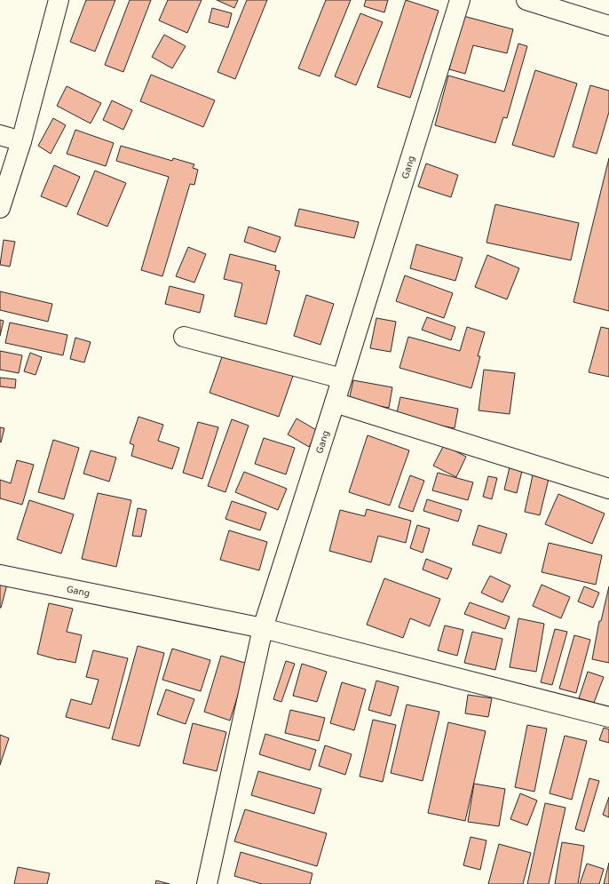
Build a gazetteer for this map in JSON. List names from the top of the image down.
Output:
{
  "streets": {
    "main road": ["Gang"]
  }
}
